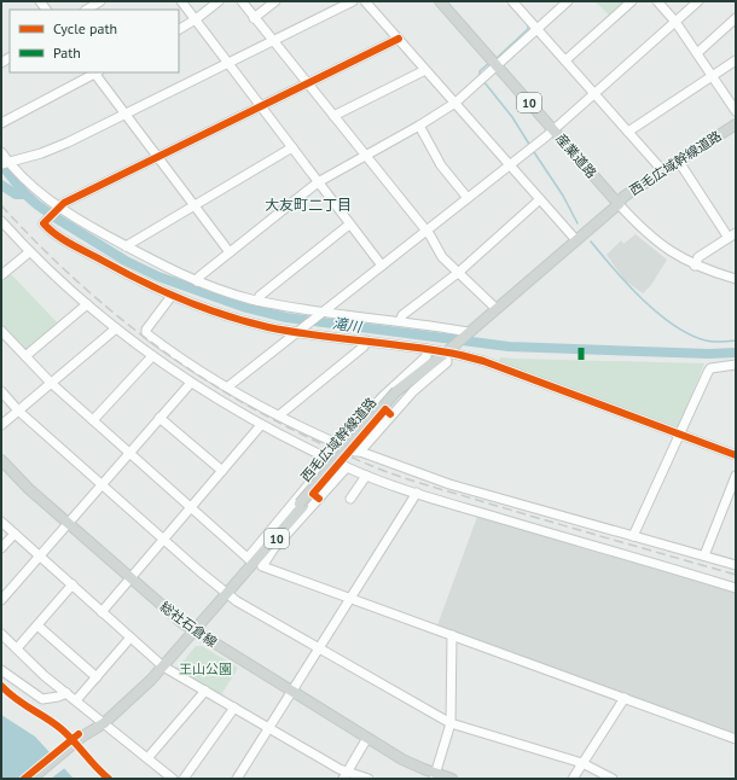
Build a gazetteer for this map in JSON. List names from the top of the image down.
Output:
{
  "streets": {
    "main road": [
      "10",
      "産業道路",
      "西毛広域幹線道路",
      "総社石倉線"
    ]
  },
  "crossings": [
    ["産業道路", "西毛広域幹線道路"],
    ["西毛広域幹線道路", "総社石倉線"]
  ],
  "districts": ["大友町二丁目"],
  "water": ["滝川"],
  "parks": ["王山公園"],
  "legend": ["Cycle path", "Path"]
}
